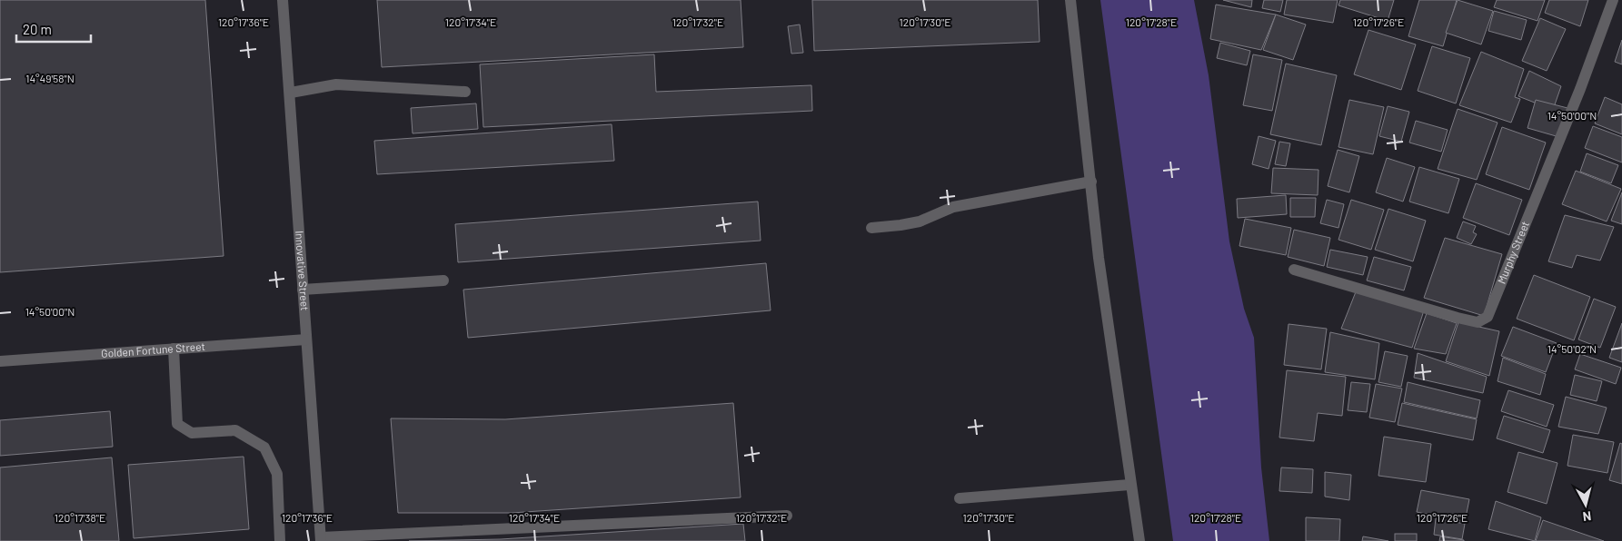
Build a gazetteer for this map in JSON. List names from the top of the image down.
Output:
{
  "streets": {
    "street": ["Murphy Street", "Innovative Street", "Golden Fortune Street"]
  },
  "crossings": [
    ["Innovative Street", "Golden Fortune Street"]
  ],
  "scale_bar": "20 m",
  "north": "bottom",
  "coordinates": [
    "120°17'36\"E",
    "120°17'34\"E",
    "120°17'32\"E",
    "120°17'30\"E",
    "120°17'28\"E",
    "120°17'26\"E",
    "14°49'58\"N",
    "14°50'00\"N",
    "14°50'02\"N",
    "120°17'38\"E"
  ]
}
